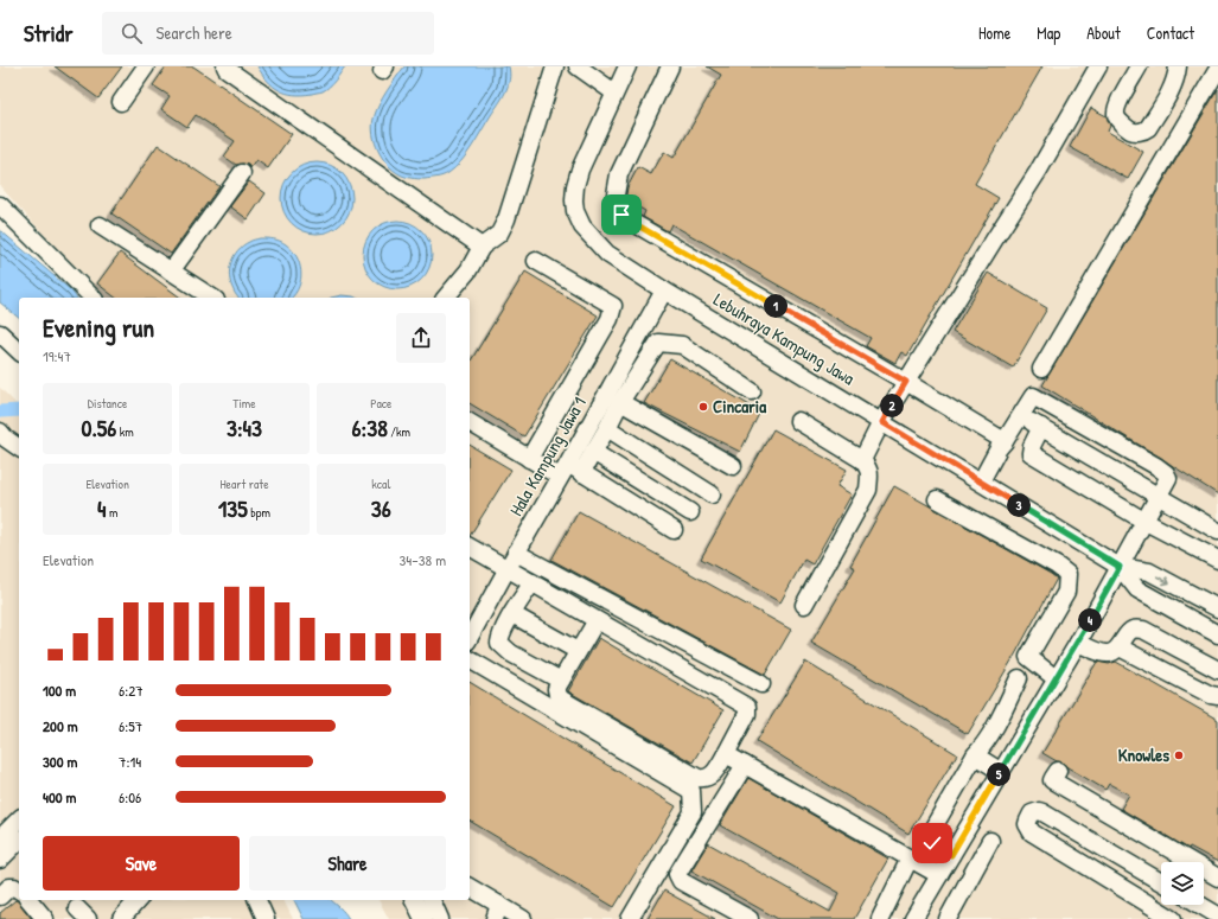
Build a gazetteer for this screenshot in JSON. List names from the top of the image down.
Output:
{
  "streets": {
    "street": ["Lebuhraya Kampung Jawa", "Hala Kampung Jawa 1"]
  },
  "crossings": [
    ["Lebuhraya Kampung Jawa", "Hala Kampung Jawa 1"]
  ],
  "places": ["Cincaria", "Knowles"],
  "page": {
    "header": "Stridr",
    "search": "Search here",
    "nav": [
      "Home",
      "Map",
      "About",
      "Contact"
    ],
    "pins": [
      "1",
      "2",
      "3",
      "4",
      "5"
    ],
    "heading": ["Evening run", "19:47"],
    "stats": [
      ["Distance", "0.56 km"],
      ["Time", "3:43"],
      ["Pace", "6:38 /km"],
      ["Elevation", "4 m"],
      ["Heart rate", "135 bpm"],
      ["kcal", "36"]
    ],
    "chart": ["Elevation", "34–38 m"],
    "list": [
      {
        "name": "100 m",
        "note": "6:27"
      },
      {
        "name": "200 m",
        "note": "6:57"
      },
      {
        "name": "300 m",
        "note": "7:14"
      },
      {
        "name": "400 m",
        "note": "6:06"
      }
    ],
    "buttons": ["Save", "Share"]
  }
}
